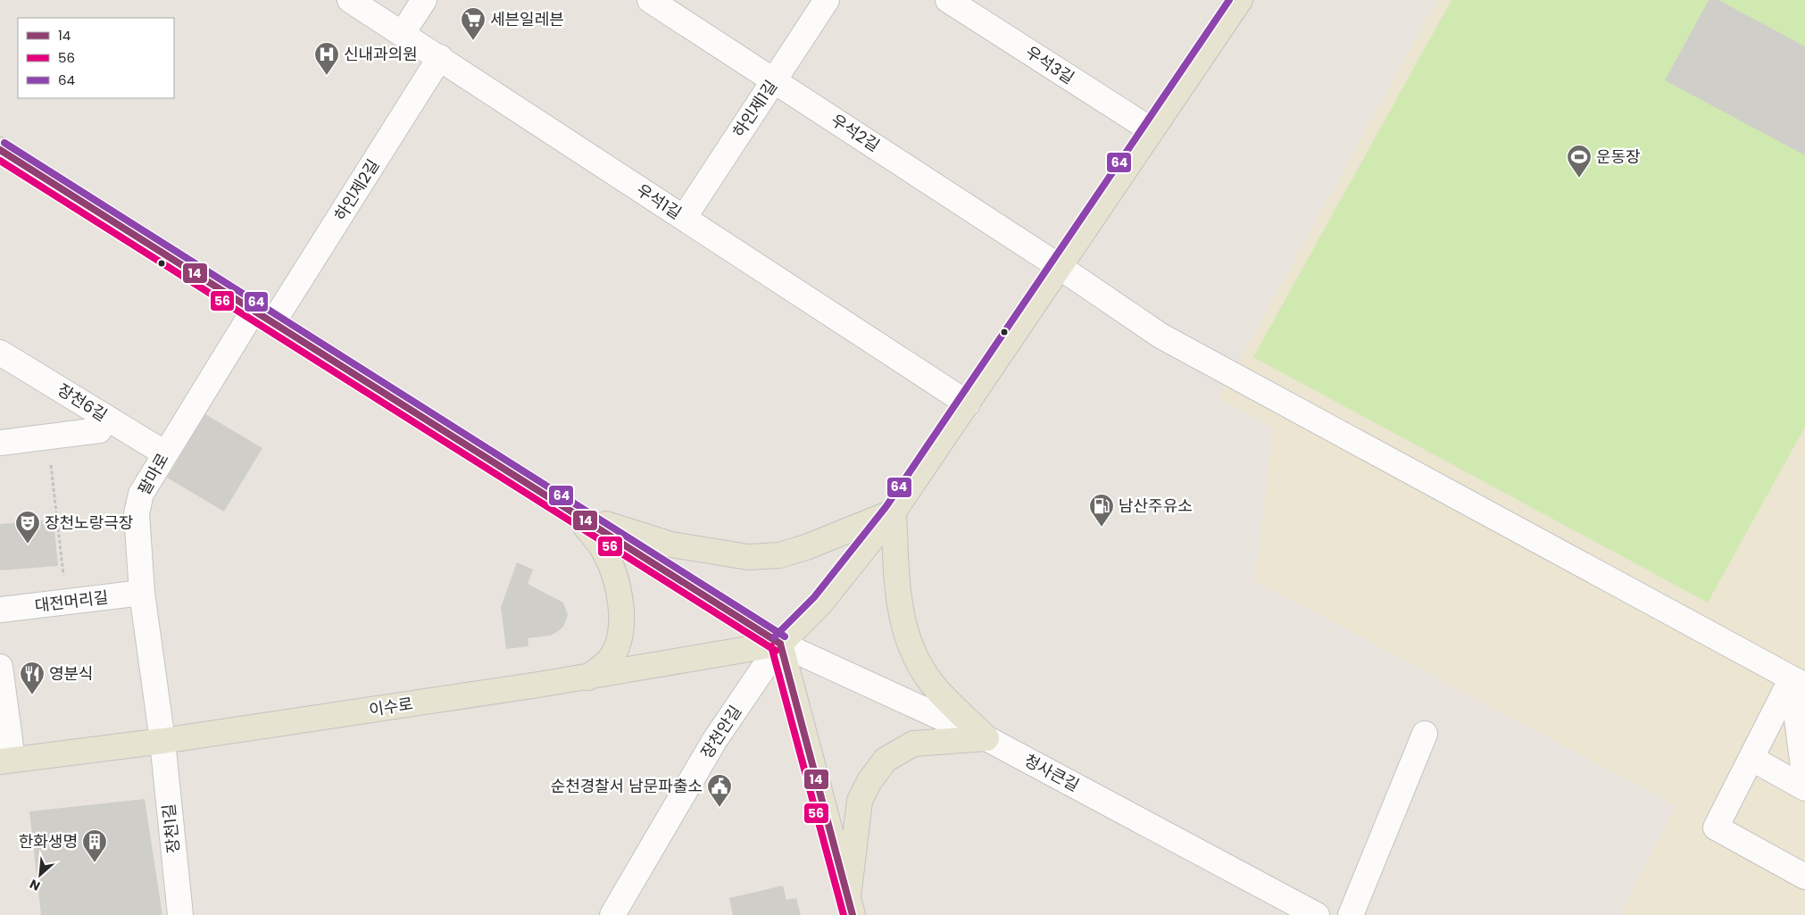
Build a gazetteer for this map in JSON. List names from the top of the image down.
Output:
{
  "streets": {
    "main road": ["이수로"],
    "street": [
      "우석3길",
      "하인제1길",
      "우석2길",
      "하인제2길",
      "우석1길",
      "장천6길",
      "팔마로",
      "대전머리길",
      "장천안길",
      "청사큰길",
      "장천1길"
    ]
  },
  "crossings": [
    ["하인제1길", "우석2길"],
    ["하인제1길", "우석1길"],
    ["하인제2길", "우석1길"],
    ["하인제2길", "팔마로"],
    ["장천6길", "팔마로"],
    ["팔마로", "대전머리길"],
    ["팔마로", "이수로"],
    ["팔마로", "장천1길"],
    ["이수로", "장천안길"],
    ["이수로", "청사큰길"],
    ["이수로", "장천1길"],
    ["장천안길", "청사큰길"]
  ],
  "places": {
    "supermarket": ["세븐일레븐"],
    "hospital": ["신내과의원"],
    "sports": ["운동장"],
    "fuel station": ["남산주유소"],
    "theatre": ["장천노랑극장"],
    "restaurant": ["영분식"],
    "public building": ["순천경찰서 남문파출소"],
    "building": ["한화생명"]
  },
  "lines": ["transit line 64", "transit line 14", "transit line 56"],
  "legend": ["14", "56", "64"],
  "north": "bottom left"
}
